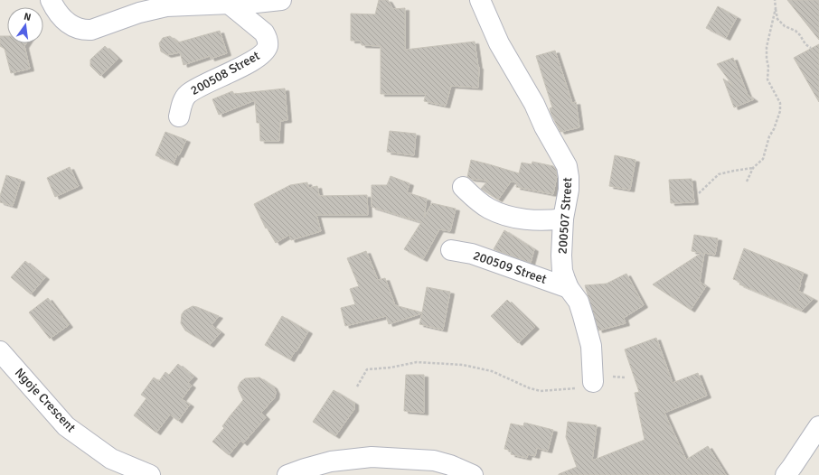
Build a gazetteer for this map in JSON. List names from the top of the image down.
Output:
{
  "streets": {
    "street": [
      "200508 Street",
      "200507 Street",
      "200509 Street",
      "Ngoje Crescent"
    ]
  },
  "crossings": [
    ["200507 Street", "200509 Street"]
  ],
  "north": "top"
}
